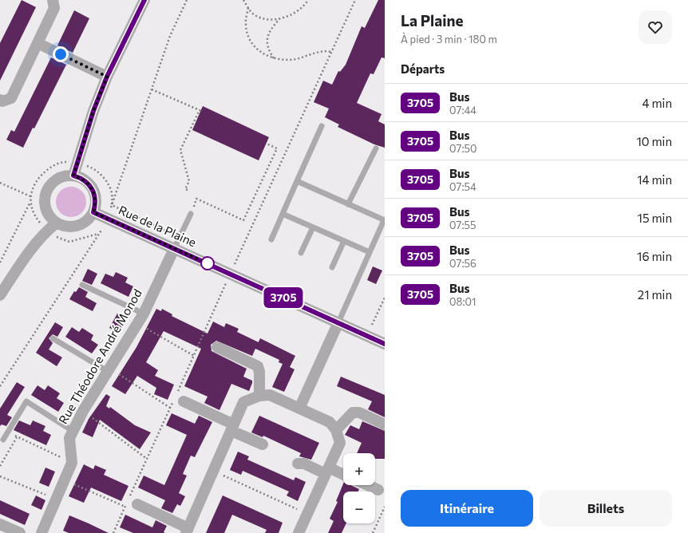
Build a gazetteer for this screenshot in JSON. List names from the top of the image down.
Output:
{
  "streets": {
    "street": ["Rue de la Plaine", "Rue Théodore André Monod"]
  },
  "crossings": [
    ["Rue de la Plaine", "Rue Théodore André Monod"]
  ],
  "lines": ["bus line 3705"],
  "page": {
    "on_map": "3705",
    "heading": [
      ["La Plaine", "À pied · 3 min · 180 m"],
      "Départs"
    ],
    "list": [
      {
        "mark": "3705",
        "name": "Bus",
        "note": "07:44",
        "value": "4 min"
      },
      {
        "mark": "3705",
        "name": "Bus",
        "note": "07:50",
        "value": "10 min"
      },
      {
        "mark": "3705",
        "name": "Bus",
        "note": "07:54",
        "value": "14 min"
      },
      {
        "mark": "3705",
        "name": "Bus",
        "note": "07:55",
        "value": "15 min"
      },
      {
        "mark": "3705",
        "name": "Bus",
        "note": "07:56",
        "value": "16 min"
      },
      {
        "mark": "3705",
        "name": "Bus",
        "note": "08:01",
        "value": "21 min"
      }
    ],
    "map_buttons": ["+", "−"],
    "buttons": ["Itinéraire", "Billets"]
  }
}
